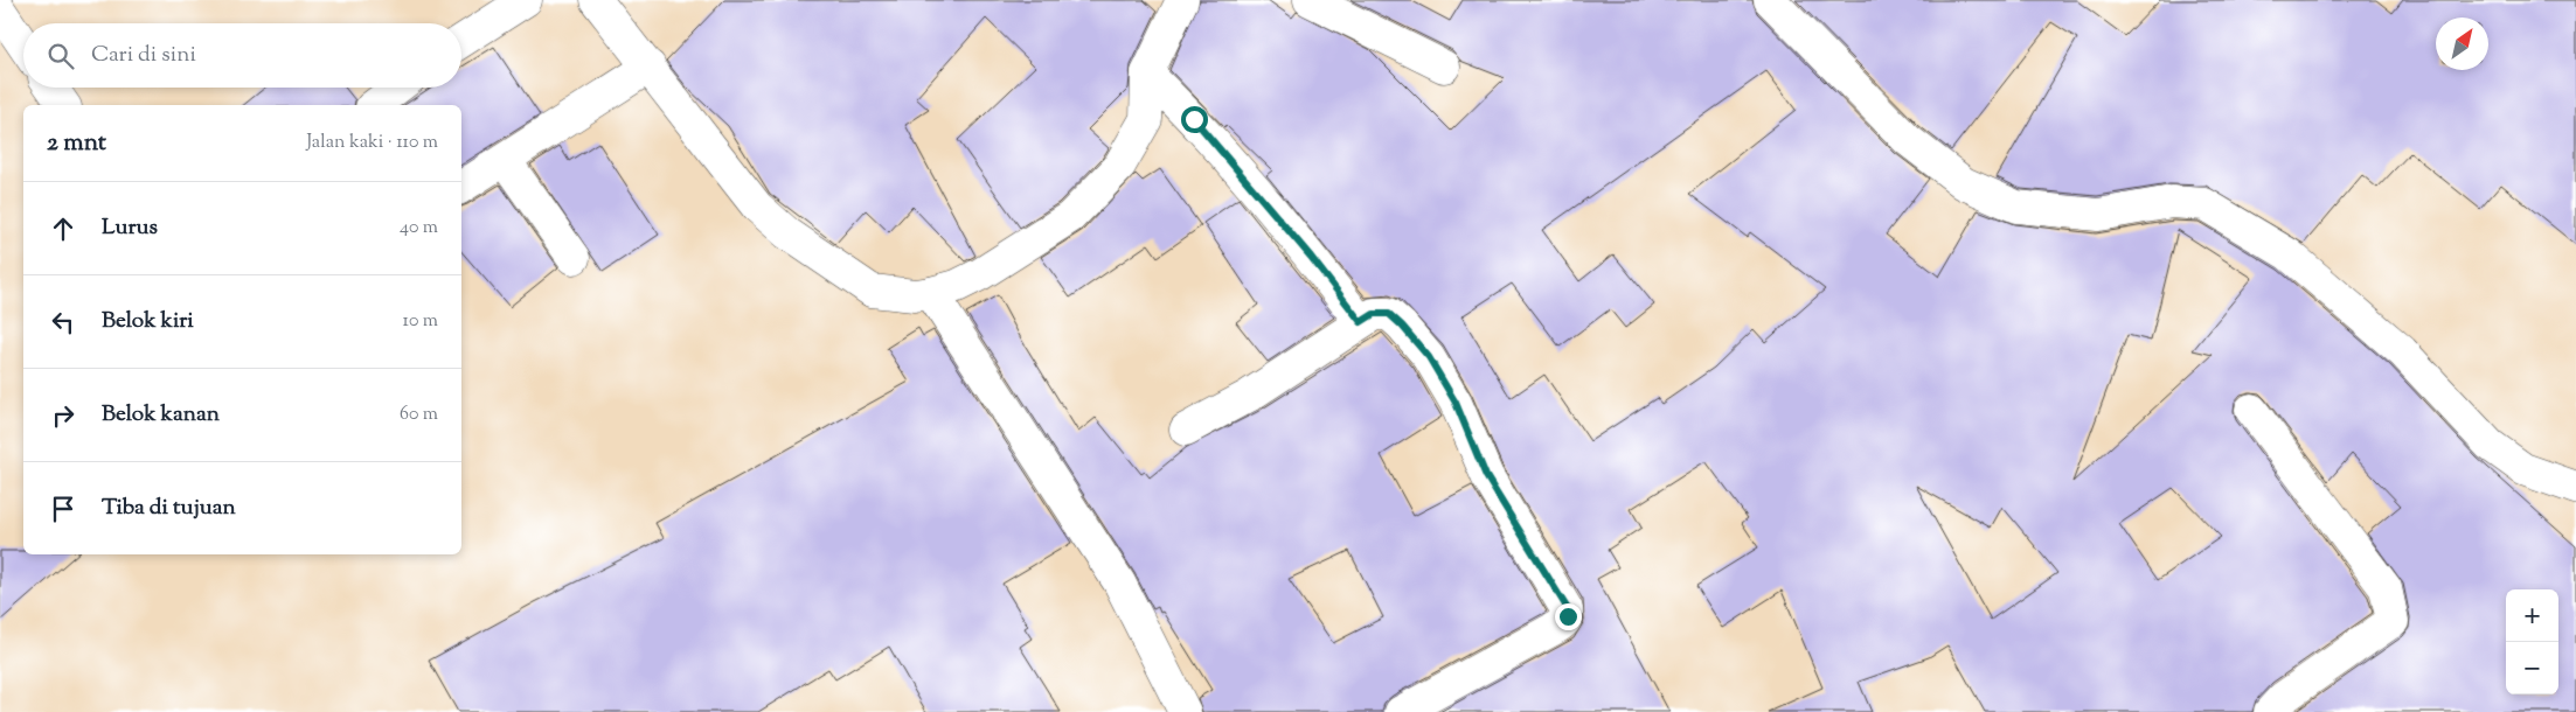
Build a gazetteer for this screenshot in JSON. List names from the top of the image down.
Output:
{
  "north": "top right",
  "page": {
    "search": "Cari di sini",
    "heading": ["2 mnt", "Jalan kaki · 110 m"],
    "list": [
      ["Lurus", "40 m"],
      ["Belok kiri", "10 m"],
      ["Belok kanan", "60 m"],
      "Tiba di tujuan"
    ],
    "map_buttons": ["+", "−"]
  }
}
